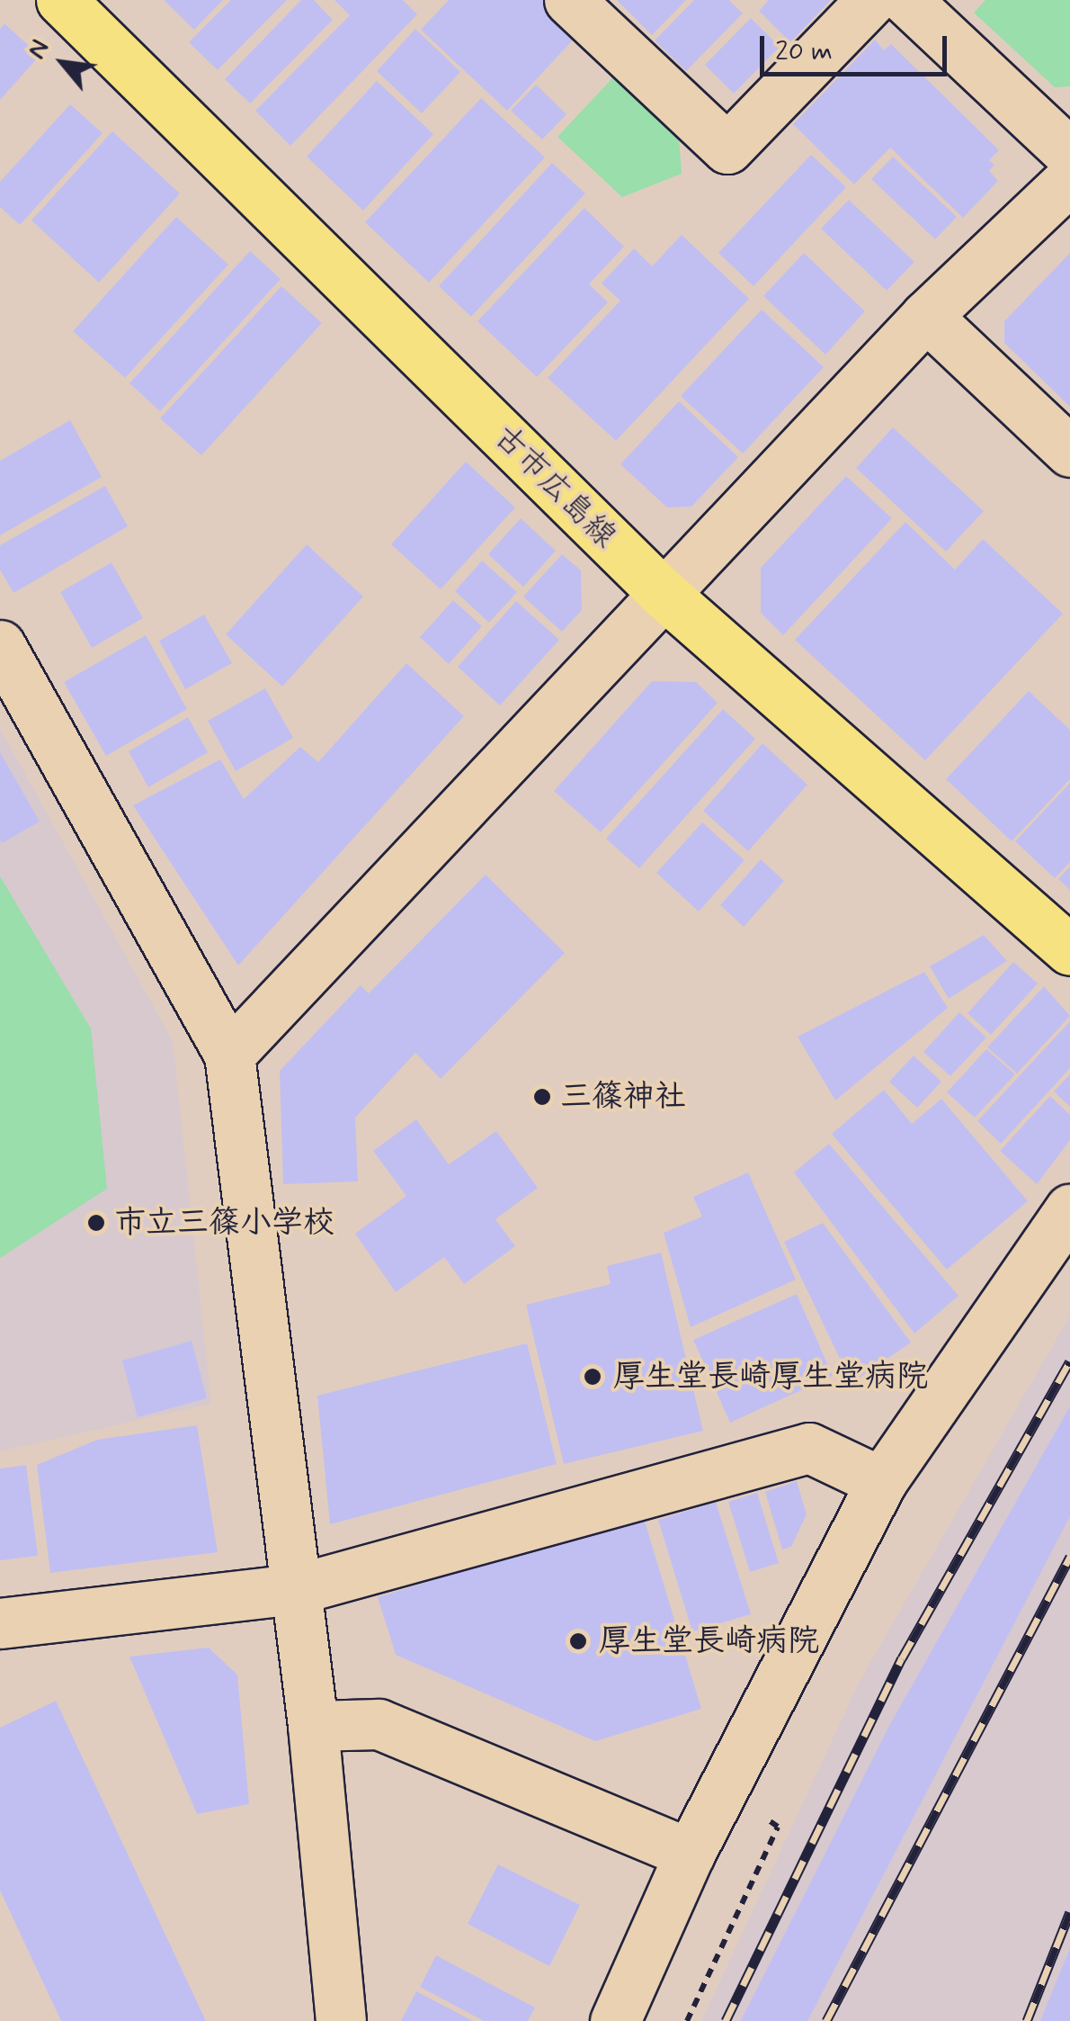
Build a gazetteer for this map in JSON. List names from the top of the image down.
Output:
{
  "streets": {
    "main road": ["古市広島線"]
  },
  "places": [
    "三篠神社",
    "市立三篠小学校",
    "厚生堂長崎厚生堂病院",
    "厚生堂長崎病院"
  ],
  "scale_bar": "20 m",
  "north": "top left"
}
